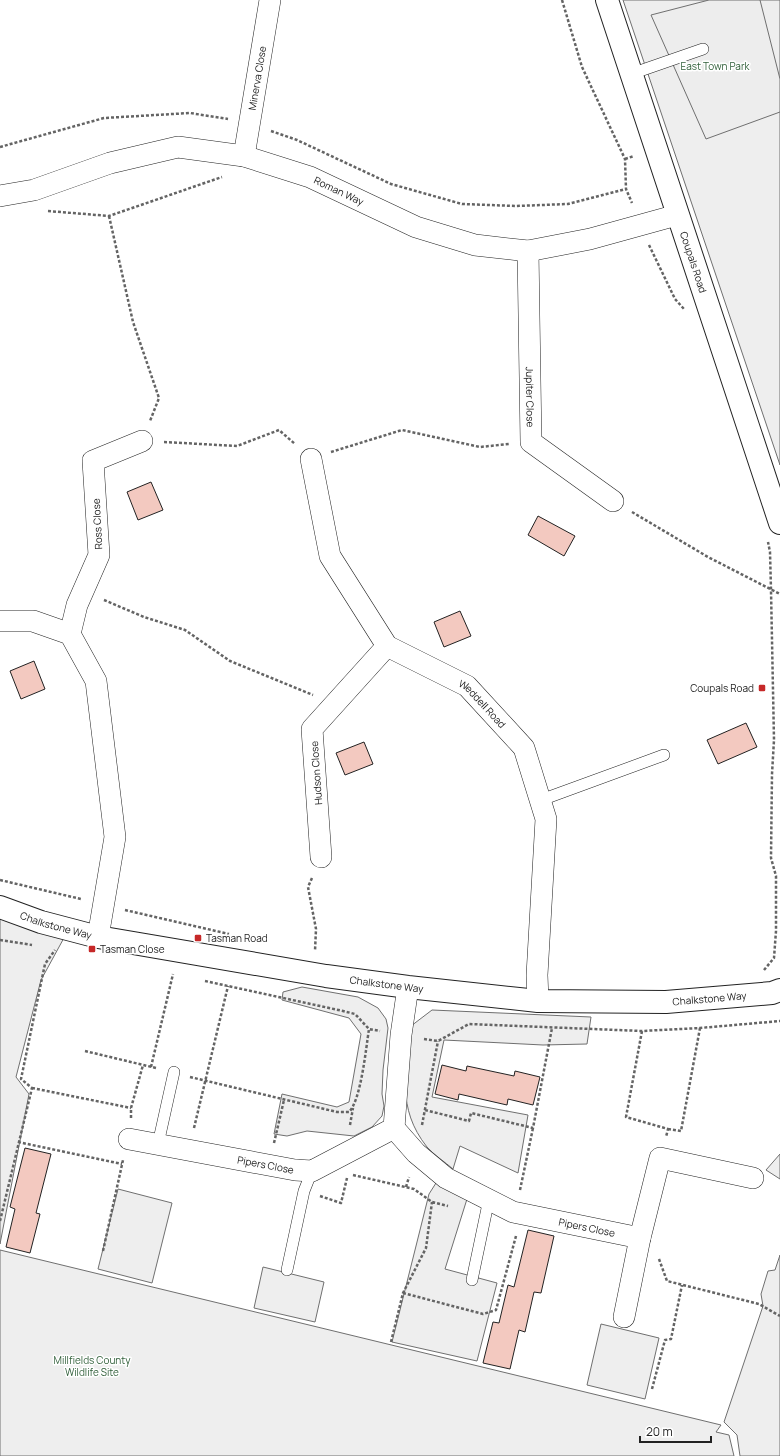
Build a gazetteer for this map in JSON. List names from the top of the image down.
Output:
{
  "streets": {
    "street": [
      "Minerva Close",
      "Roman Way",
      "Coupals Road",
      "Jupiter Close",
      "Ross Close",
      "Weddell Road",
      "Hudson Close",
      "Chalkstone Way",
      "Pipers Close"
    ]
  },
  "crossings": [
    ["Minerva Close", "Roman Way"],
    ["Roman Way", "Coupals Road"],
    ["Roman Way", "Jupiter Close"],
    ["Weddell Road", "Hudson Close"],
    ["Weddell Road", "Chalkstone Way"]
  ],
  "parks": ["East Town Park", "Millfields County Wildlife Site"],
  "places": {
    "transit": ["Coupals Road", "Tasman Road", "Tasman Close"]
  },
  "scale_bar": "20 m"
}
